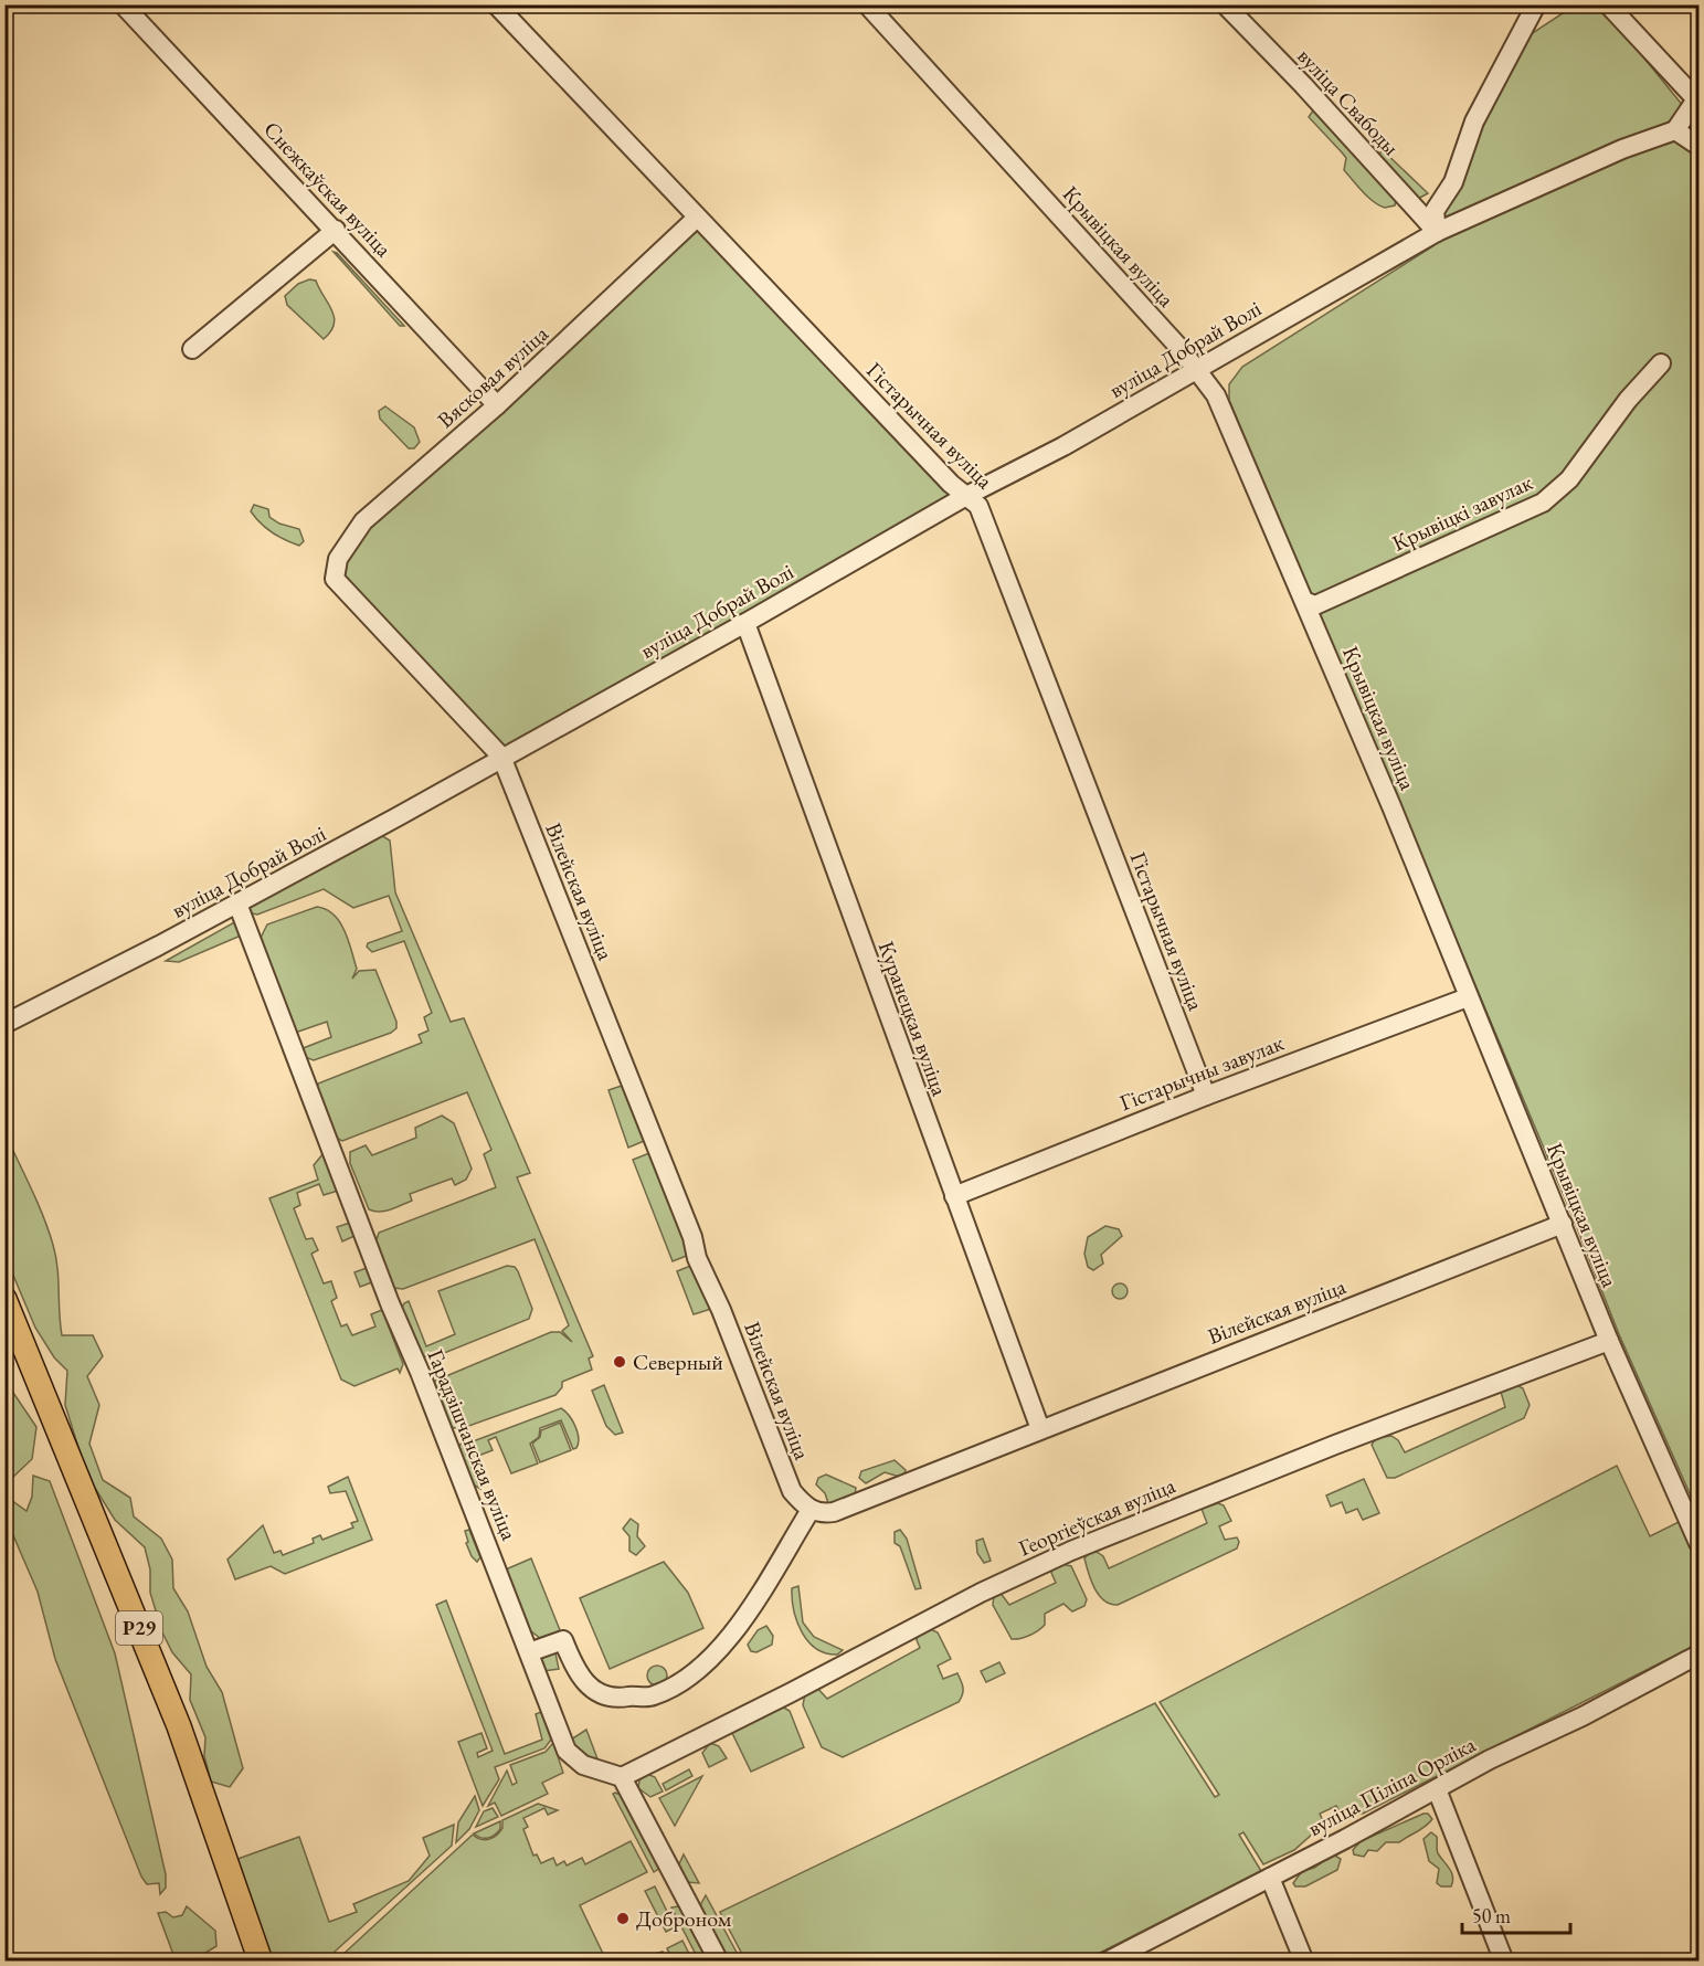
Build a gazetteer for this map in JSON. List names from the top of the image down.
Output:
{
  "streets": {
    "main road": ["Р29"],
    "street": [
      "вуліца Свабоды",
      "Снежкаўская вуліца",
      "Крывіцкая вуліца",
      "вуліца Добрай Волі",
      "Вясковая вуліца",
      "Гістарычная вуліца",
      "Крывіцкі завулак",
      "Вілейская вуліца",
      "Куранецкая вуліца",
      "Гістарычны завулак",
      "Гарадзішчанская вуліца",
      "Георгіеўская вуліца",
      "вуліца Піліпа Орліка"
    ]
  },
  "crossings": [
    ["вуліца Свабоды", "вуліца Добрай Волі"],
    ["Снежкаўская вуліца", "Вясковая вуліца"],
    ["Крывіцкая вуліца", "вуліца Добрай Волі"],
    ["Крывіцкая вуліца", "Крывіцкі завулак"],
    ["Крывіцкая вуліца", "Вілейская вуліца"],
    ["Крывіцкая вуліца", "Гістарычны завулак"],
    ["Крывіцкая вуліца", "Георгіеўская вуліца"],
    ["вуліца Добрай Волі", "Гістарычная вуліца"],
    ["вуліца Добрай Волі", "Вілейская вуліца"],
    ["вуліца Добрай Волі", "Куранецкая вуліца"],
    ["вуліца Добрай Волі", "Гарадзішчанская вуліца"],
    ["Вясковая вуліца", "Гістарычная вуліца"],
    ["Вясковая вуліца", "Вілейская вуліца"],
    ["Гістарычная вуліца", "Гістарычны завулак"],
    ["Вілейская вуліца", "Куранецкая вуліца"],
    ["Куранецкая вуліца", "Гістарычны завулак"],
    ["Гарадзішчанская вуліца", "Георгіеўская вуліца"]
  ],
  "places": ["Северный", "Доброном"],
  "scale_bar": "50 m"
}
